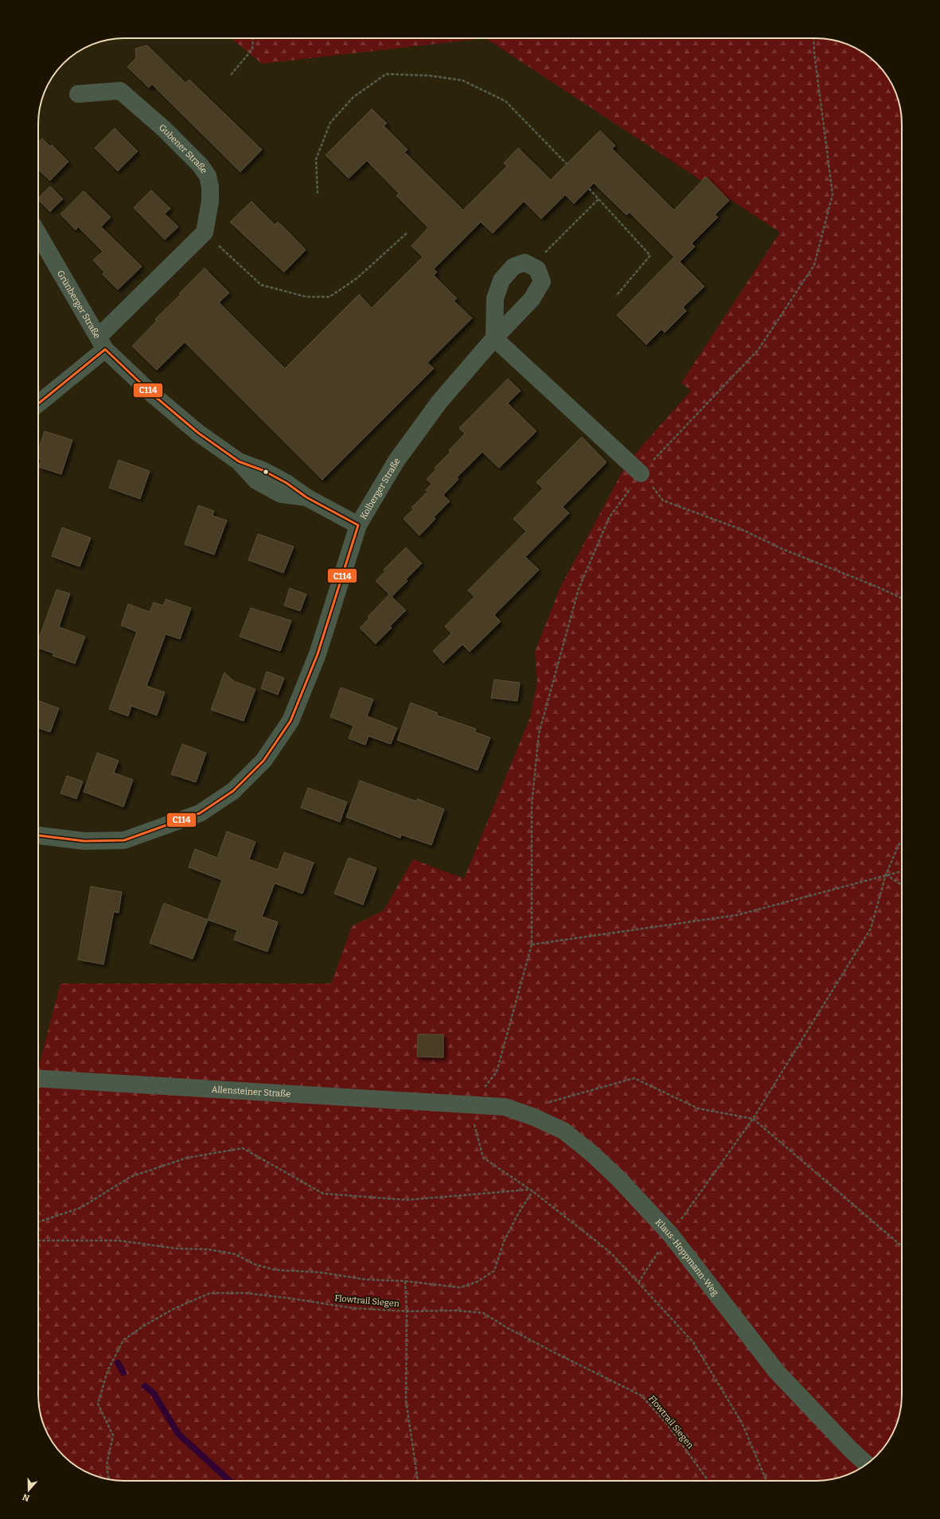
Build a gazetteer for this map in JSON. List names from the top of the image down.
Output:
{
  "streets": {
    "street": [
      "Gubener Straße",
      "Grünberger Straße",
      "Kolberger Straße",
      "Allensteiner Straße",
      "Klaus-Hoppmann-Weg"
    ],
    "path": ["Flowtrail Siegen"]
  },
  "crossings": [
    ["Grünberger Straße", "Kolberger Straße"],
    ["Allensteiner Straße", "Klaus-Hoppmann-Weg"]
  ],
  "lines": ["transit line C114"],
  "north": "bottom"
}
